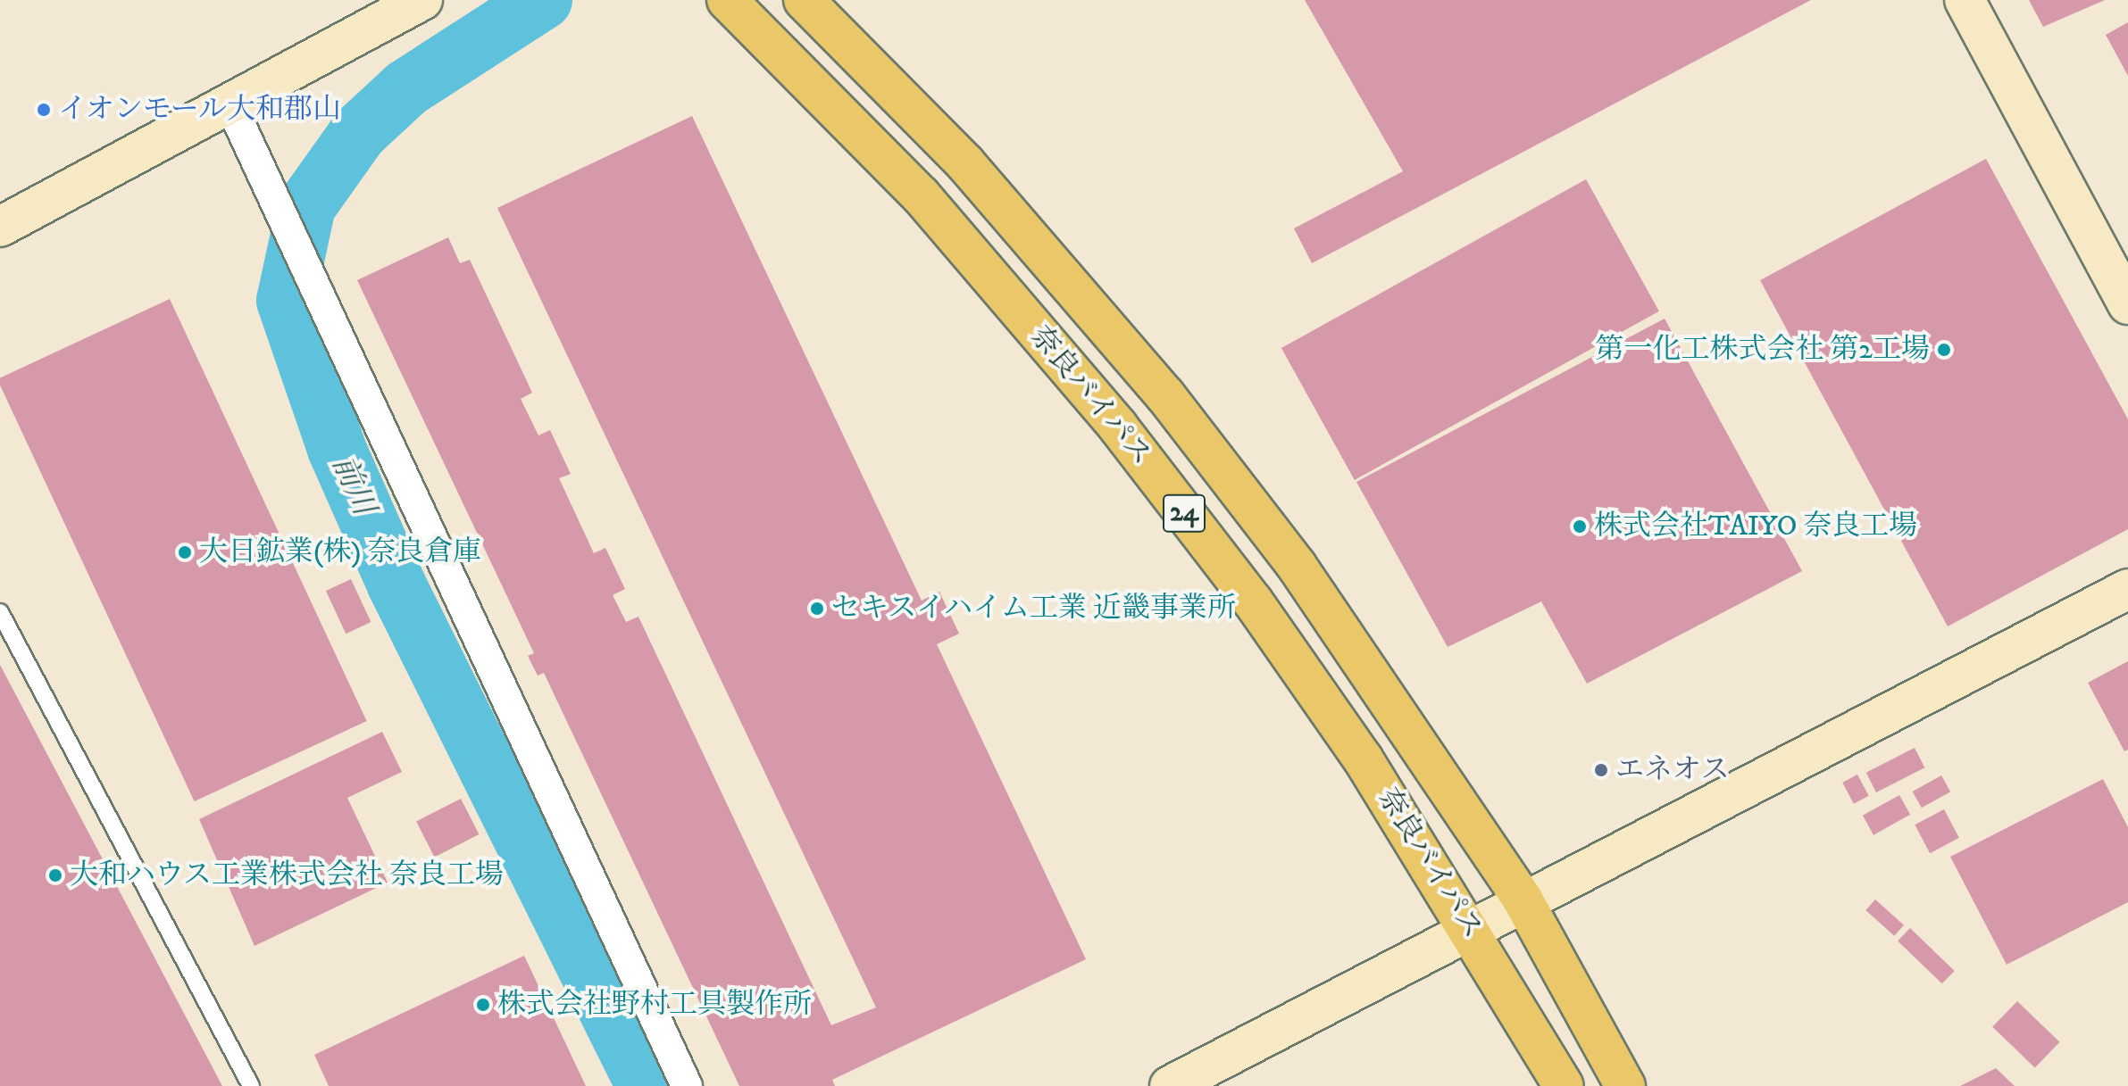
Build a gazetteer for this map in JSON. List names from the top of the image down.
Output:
{
  "streets": {
    "highway": ["奈良バイパス", "24"]
  },
  "water": ["前川"],
  "places": [
    "イオンモール大和郡山",
    "第一化工株式会社 第2工場",
    "株式会社TAIYO 奈良工場",
    "大日鉱業(株) 奈良倉庫",
    "セキスイハイム工業 近畿事業所",
    "エネオス",
    "大和ハウス工業株式会社 奈良工場",
    "株式会社野村工具製作所"
  ]
}
